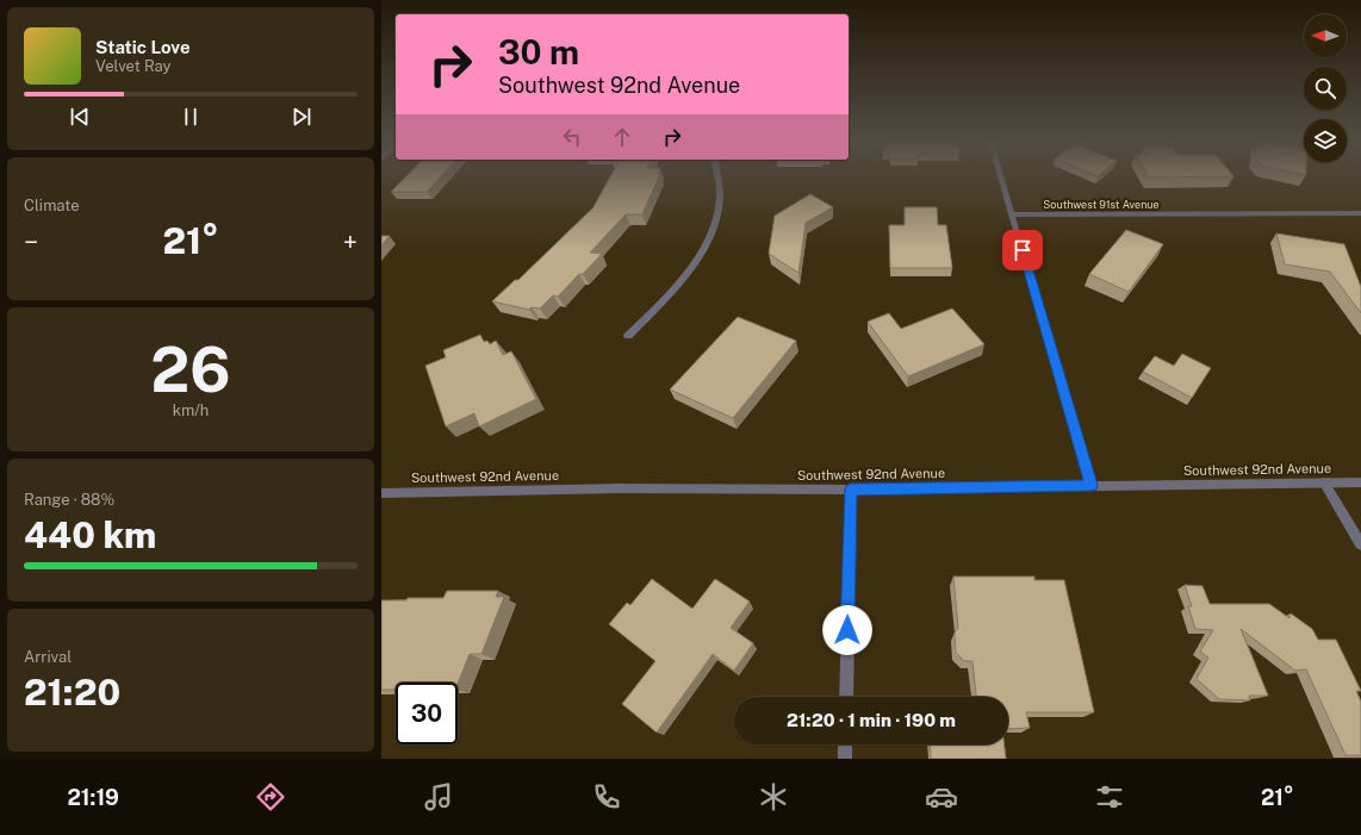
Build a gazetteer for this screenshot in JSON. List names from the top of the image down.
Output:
{
  "streets": {
    "street": ["Southwest 91st Avenue", "Southwest 92nd Avenue"]
  },
  "north": "left",
  "page": {
    "turn": ["30 m", "Southwest 92nd Avenue"],
    "song": ["Static Love", "Velvet Ray"],
    "tile": [
      "Climate",
      ["26", "km/h"],
      ["Range · 88%", "440 km"],
      ["Arrival", "21:20"]
    ],
    "heat": ["−", "21°", "+"],
    "limit": "30",
    "trip": "21:20 · 1 min · 190 m",
    "tabs": ["21:19", "21°"]
  }
}
